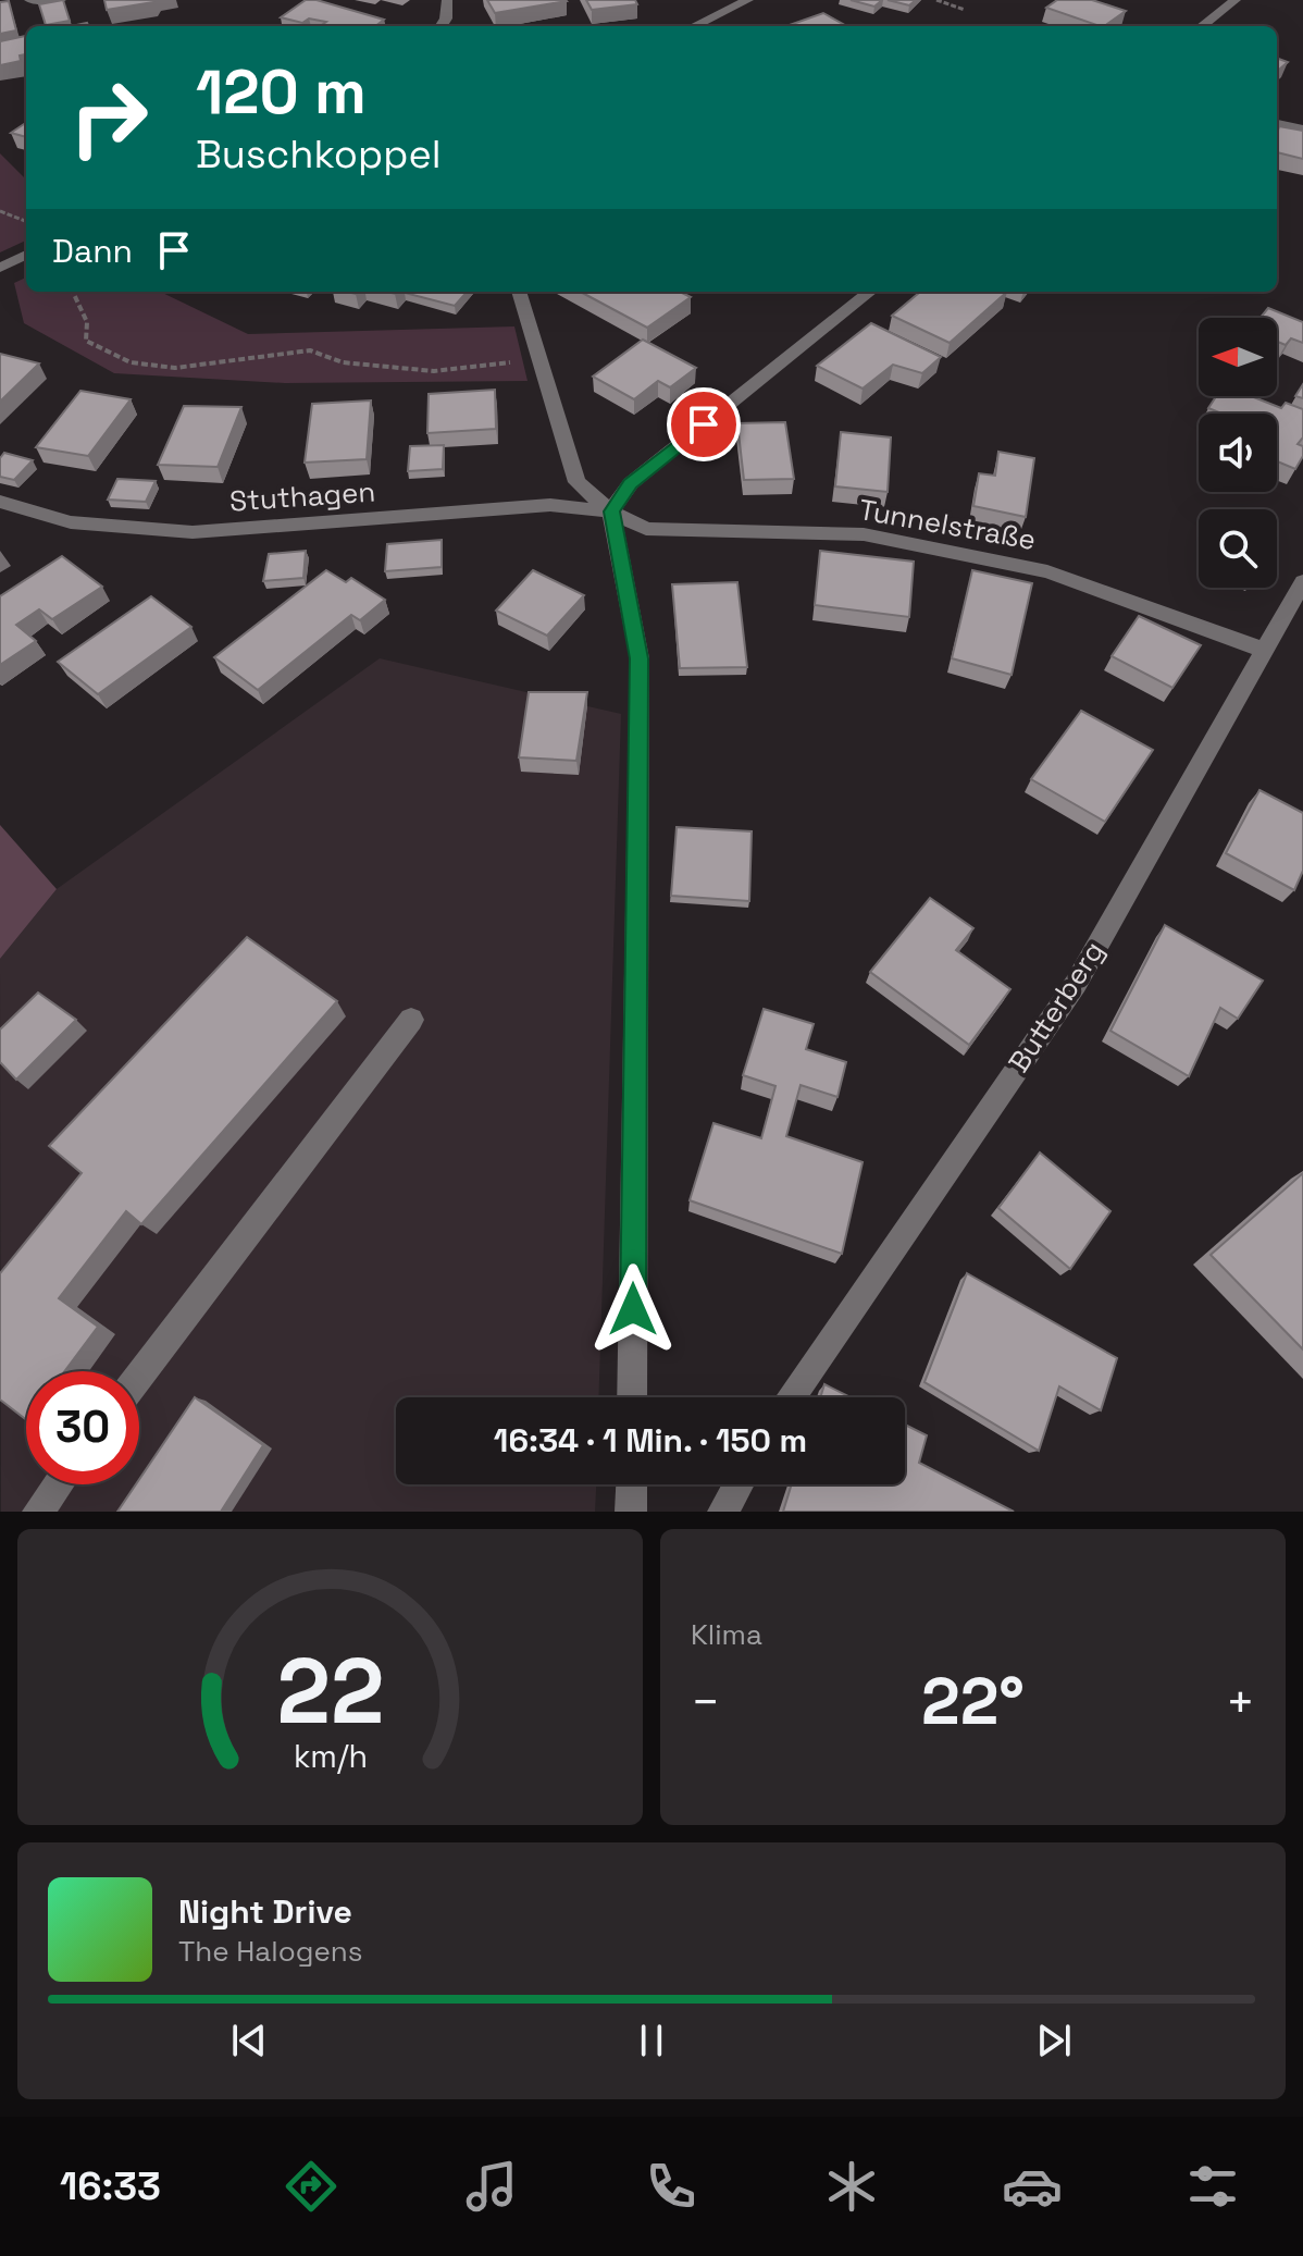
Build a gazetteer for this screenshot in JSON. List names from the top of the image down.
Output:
{
  "streets": {
    "street": ["Stuthagen", "Tunnelstraße", "Butterberg"]
  },
  "crossings": [
    ["Stuthagen", "Tunnelstraße"],
    ["Tunnelstraße", "Butterberg"]
  ],
  "north": "left",
  "page": {
    "turn": ["120 m", "Buschkoppel"],
    "then": "Dann",
    "limit": "30",
    "trip": "16:34 · 1 Min. · 150 m",
    "tile": "Klima",
    "heat": ["−", "22°", "+"],
    "song": ["Night Drive", "The Halogens"],
    "tabs": "16:33",
    "gauge": ["22", "km/h"]
  }
}
